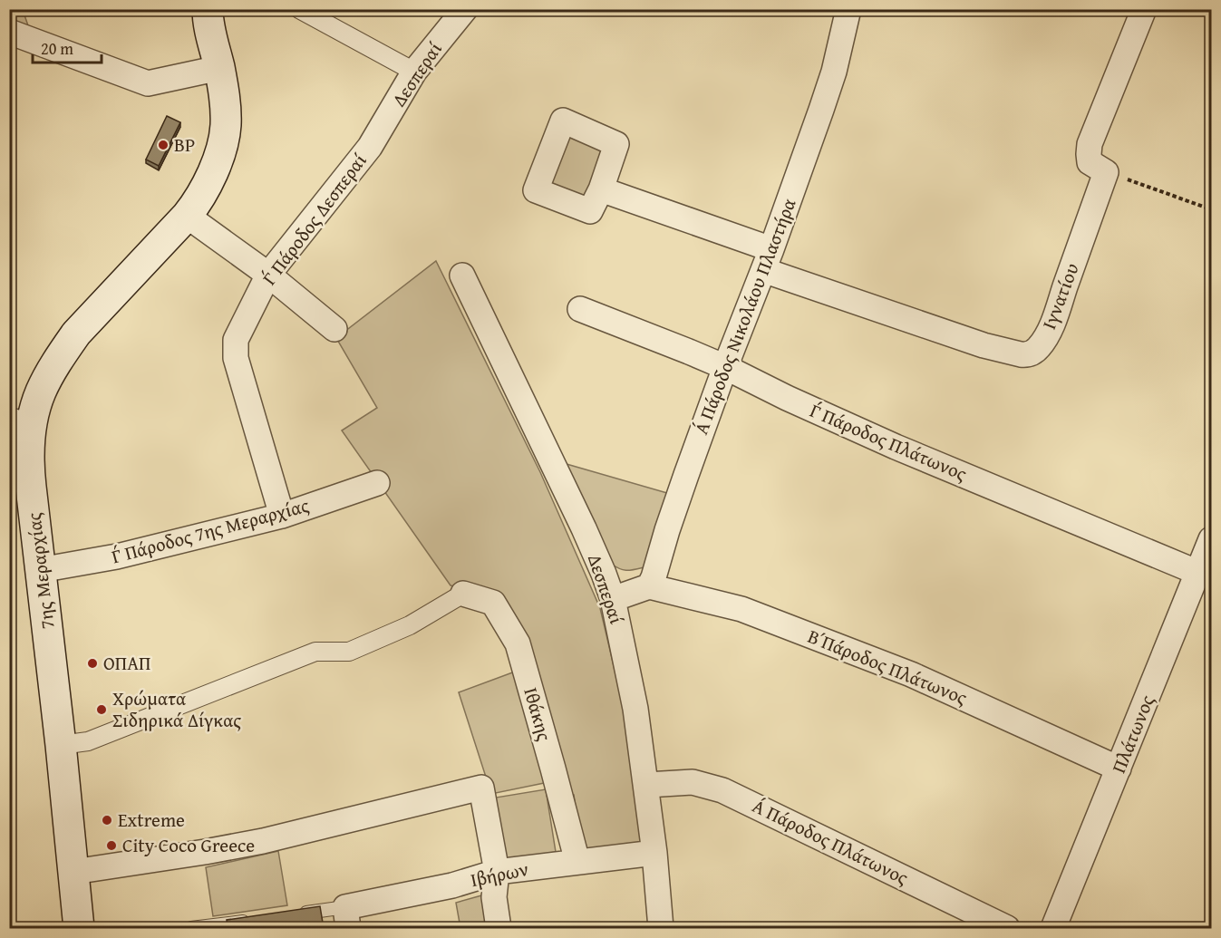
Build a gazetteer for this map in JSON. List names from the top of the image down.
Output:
{
  "streets": {
    "main road": ["7ης Μεραρχίας"],
    "street": [
      "Δεσπεραί",
      "Γ΄ Πάροδος Δεσπεραί",
      "Ιγνατίου",
      "Α΄ Πάροδος Νικολάου Πλαστήρα",
      "Γ΄ Πάροδος Πλάτωνος",
      "Γ΄ Πάροδος 7ης Μεραρχίας",
      "Β΄ Πάροδος Πλάτωνος",
      "Ιθάκης",
      "Πλάτωνος",
      "Α΄ Πάροδος Πλάτωνος",
      "Ιβήρων"
    ]
  },
  "crossings": [
    ["Δεσπεραί", "Γ΄ Πάροδος Δεσπεραί"],
    ["Δεσπεραί", "Α΄ Πάροδος Πλάτωνος"],
    ["Δεσπεραί", "Ιβήρων"],
    ["Γ΄ Πάροδος Δεσπεραί", "Γ΄ Πάροδος 7ης Μεραρχίας"],
    ["Ιγνατίου", "Α΄ Πάροδος Νικολάου Πλαστήρα"],
    ["Α΄ Πάροδος Νικολάου Πλαστήρα", "Γ΄ Πάροδος Πλάτωνος"],
    ["Α΄ Πάροδος Νικολάου Πλαστήρα", "Β΄ Πάροδος Πλάτωνος"],
    ["Γ΄ Πάροδος Πλάτωνος", "Πλάτωνος"],
    ["Γ΄ Πάροδος 7ης Μεραρχίας", "7ης Μεραρχίας"],
    ["Β΄ Πάροδος Πλάτωνος", "Πλάτωνος"],
    ["Ιθάκης", "Ιβήρων"]
  ],
  "places": [
    "BP",
    "ΟΠΑΠ",
    "Χρώματα Σιδηρικά Δίγκας",
    "Extreme",
    "City Coco Greece"
  ],
  "scale_bar": "20 m"
}
